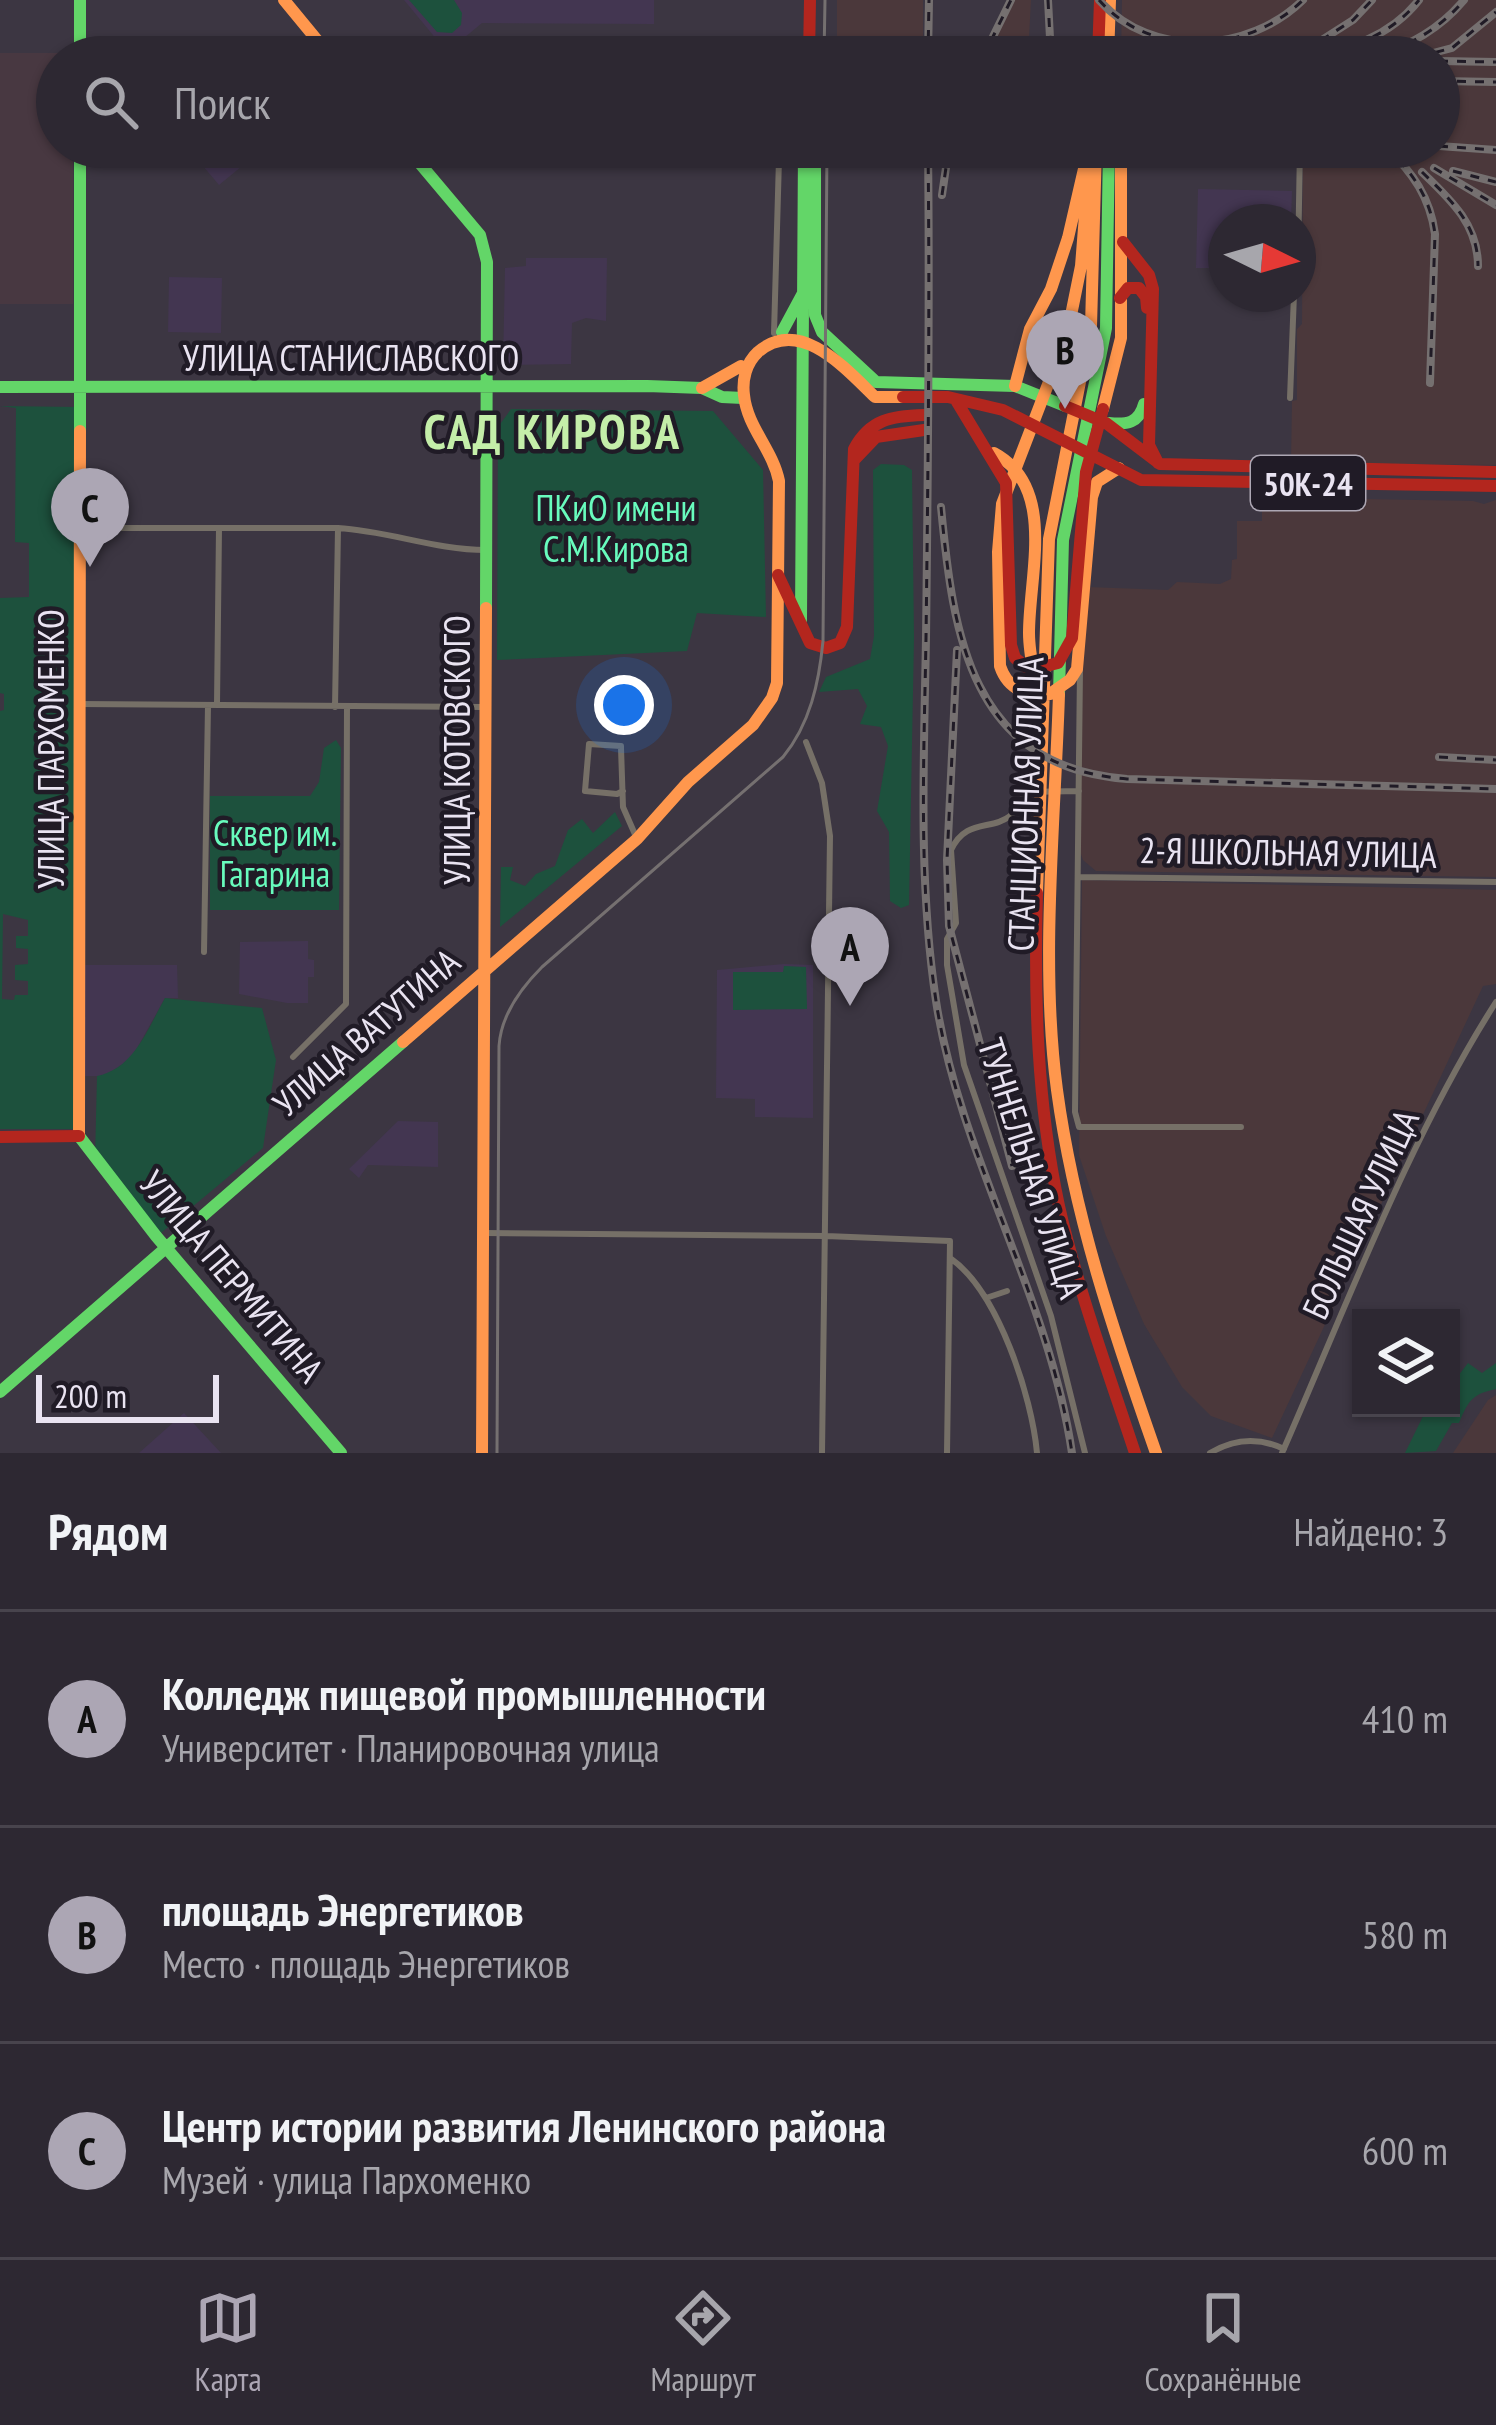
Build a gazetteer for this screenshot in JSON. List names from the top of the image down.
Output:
{
  "streets": {
    "main road": [
      "УЛИЦА СТАНИСЛАВСКОГО",
      "50К-24",
      "УЛИЦА ПАРХОМЕНКО",
      "УЛИЦА КОТОВСКОГО",
      "СТАНЦИОННАЯ УЛИЦА",
      "УЛИЦА ВАТУТИНА",
      "УЛИЦА ПЕРМИТИНА"
    ],
    "street": ["2-Я ШКОЛЬНАЯ УЛИЦА", "ТУННЕЛЬНАЯ УЛИЦА", "БОЛЬШАЯ УЛИЦА"]
  },
  "crossings": [
    ["УЛИЦА СТАНИСЛАВСКОГО", "УЛИЦА ПАРХОМЕНКО"],
    ["УЛИЦА СТАНИСЛАВСКОГО", "УЛИЦА КОТОВСКОГО"],
    ["УЛИЦА ПАРХОМЕНКО", "УЛИЦА ПЕРМИТИНА"],
    ["УЛИЦА КОТОВСКОГО", "УЛИЦА ВАТУТИНА"],
    ["СТАНЦИОННАЯ УЛИЦА", "2-Я ШКОЛЬНАЯ УЛИЦА"],
    ["СТАНЦИОННАЯ УЛИЦА", "ТУННЕЛЬНАЯ УЛИЦА"],
    ["УЛИЦА ВАТУТИНА", "УЛИЦА ПЕРМИТИНА"]
  ],
  "districts": ["САД КИРОВА"],
  "parks": ["ПКиО имени С.М.Кирова", "Сквер им. Гагарина"],
  "scale_bar": "200 m",
  "north": "right",
  "page": {
    "search": "Поиск",
    "pins": ["B", "C", "A"],
    "scale": "200 m",
    "heading": ["Рядом", "Найдено: 3"],
    "list": [
      {
        "mark": "A",
        "name": "Колледж пищевой промышленности",
        "note": "Университет · Планировочная улица",
        "value": "410 m"
      },
      {
        "mark": "B",
        "name": "площадь Энергетиков",
        "note": "Место · площадь Энергетиков",
        "value": "580 m"
      },
      {
        "mark": "C",
        "name": "Центр истории развития Ленинского района",
        "note": "Музей · улица Пархоменко",
        "value": "600 m"
      }
    ],
    "nav": ["Карта", "Маршрут", "Сохранённые"]
  }
}
